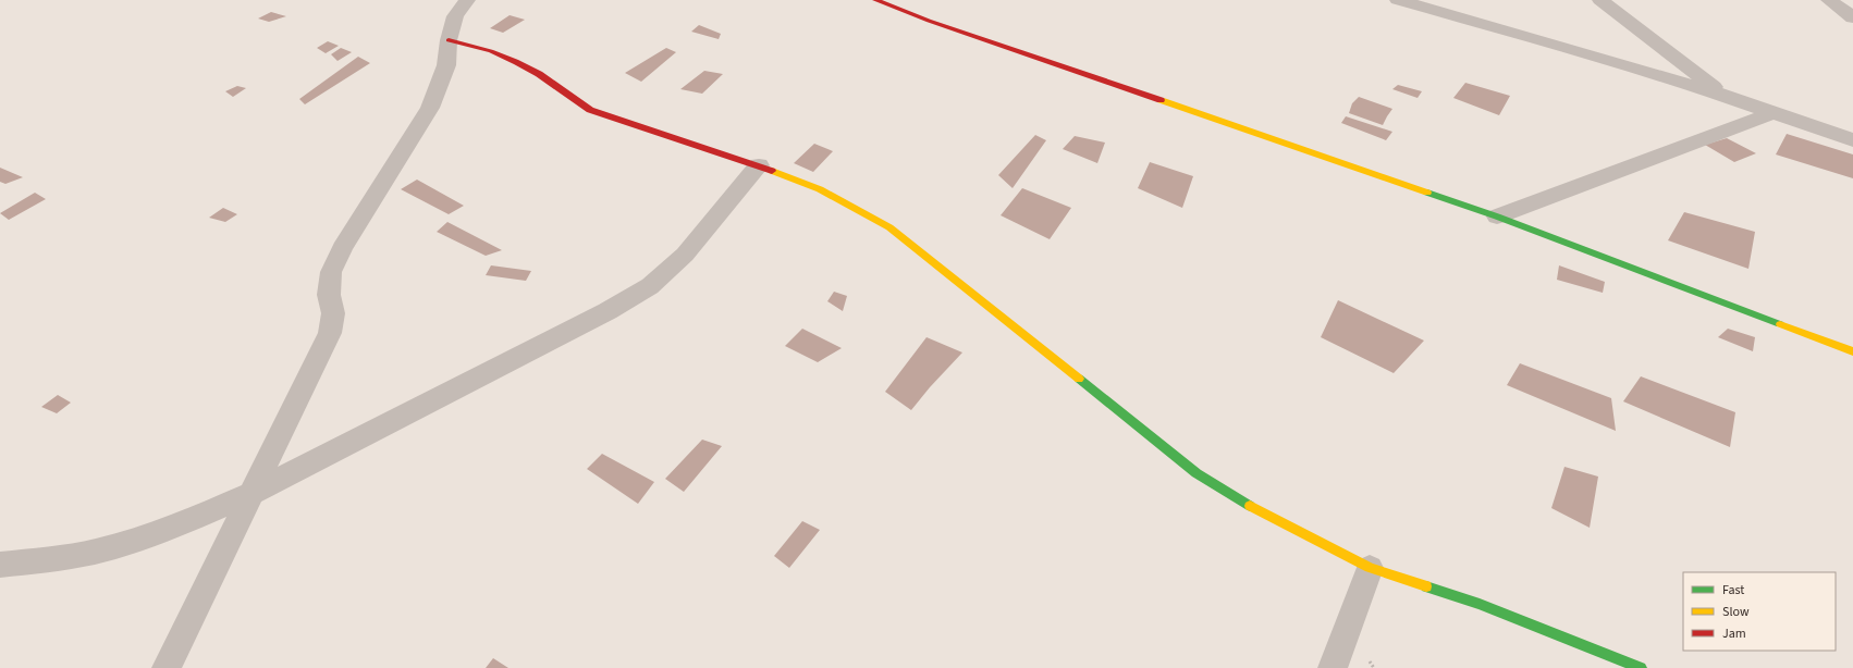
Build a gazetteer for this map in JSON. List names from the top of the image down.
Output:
{
  "legend": ["Fast", "Slow", "Jam"]
}
